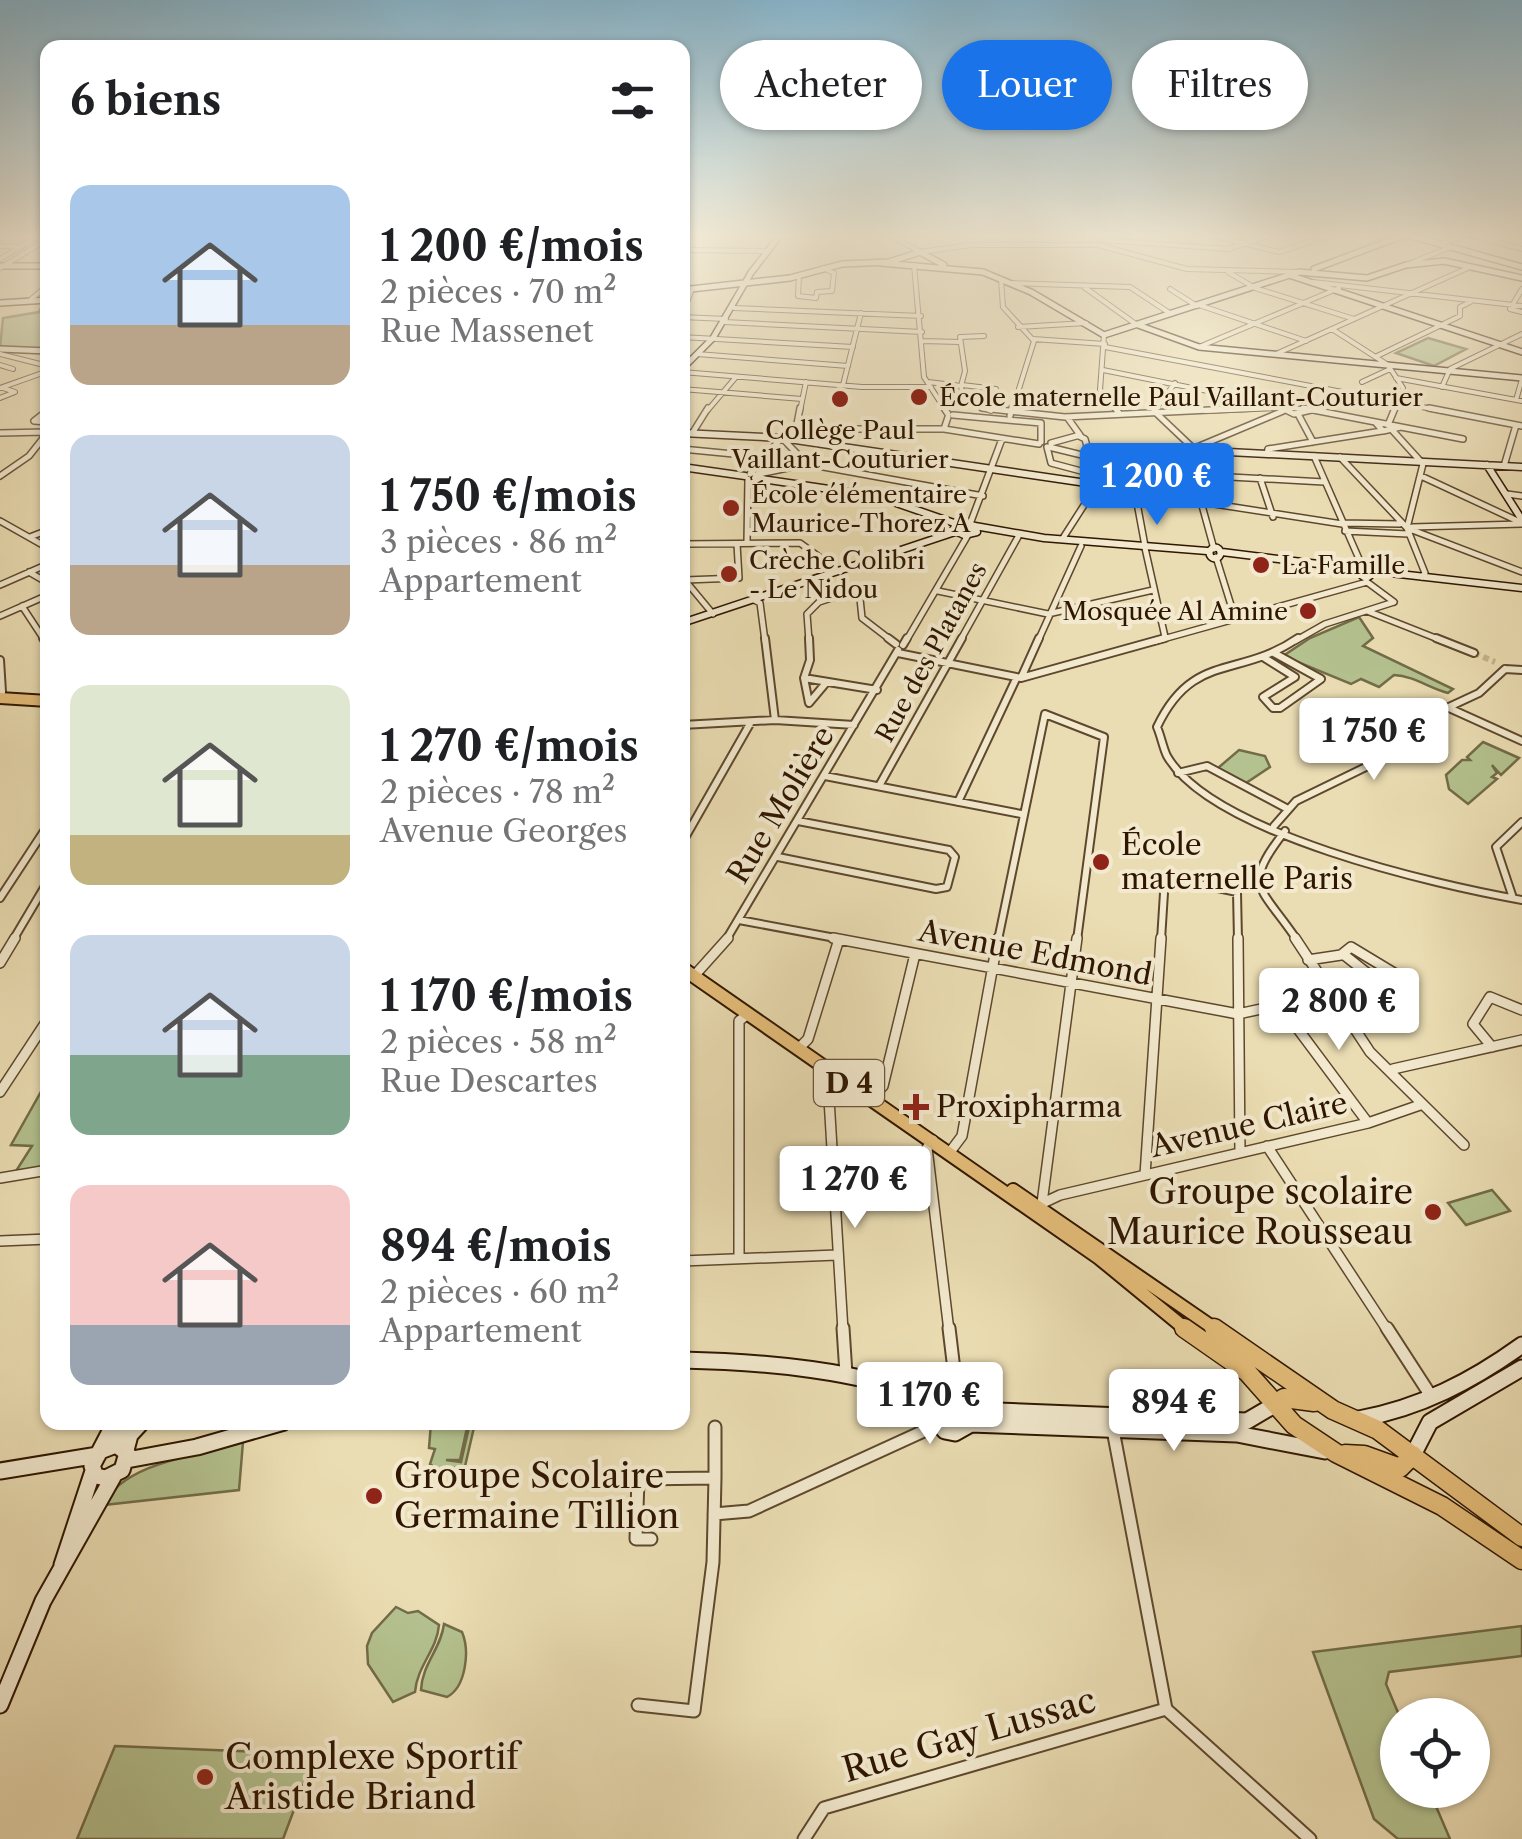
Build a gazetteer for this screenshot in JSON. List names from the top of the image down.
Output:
{
  "streets": {
    "main road": ["D 4"],
    "street": [
      "Rue des Platanes",
      "Rue Molière",
      "Avenue Edmond",
      "Avenue Claire",
      "Rue Gay Lussac"
    ]
  },
  "crossings": [
    ["Rue Molière", "Avenue Edmond"],
    ["D 4", "Avenue Claire"]
  ],
  "places": {
    "other": [
      "École maternelle Paul Vaillant-Couturier",
      "Collège Paul Vaillant-Couturier",
      "École élémentaire Maurice-Thorez A",
      "La Famille",
      "Crèche Colibri - Le Nidou",
      "Mosquée Al Amine",
      "École maternelle Paris",
      "Groupe scolaire Maurice Rousseau",
      "Groupe Scolaire Germaine Tillion",
      "Complexe Sportif Aristide Briand"
    ],
    "health": ["Proxipharma"]
  },
  "page": {
    "chip": ["Acheter", "Louer", "Filtres"],
    "heading": "6 biens",
    "list": [
      {
        "name": "1 200 €/mois",
        "note": "2 pièces · 70 m² · Rue Massenet"
      },
      {
        "name": "1 750 €/mois",
        "note": "3 pièces · 86 m² · Appartement"
      },
      {
        "name": "1 270 €/mois",
        "note": "2 pièces · 78 m² · Avenue Georges"
      },
      {
        "name": "1 170 €/mois",
        "note": "2 pièces · 58 m² · Rue Descartes"
      },
      {
        "name": "894 €/mois",
        "note": "2 pièces · 60 m² · Appartement"
      }
    ],
    "price": [
      "1 200 €",
      "1 750 €",
      "2 800 €",
      "1 270 €",
      "1 170 €",
      "894 €"
    ]
  }
}
